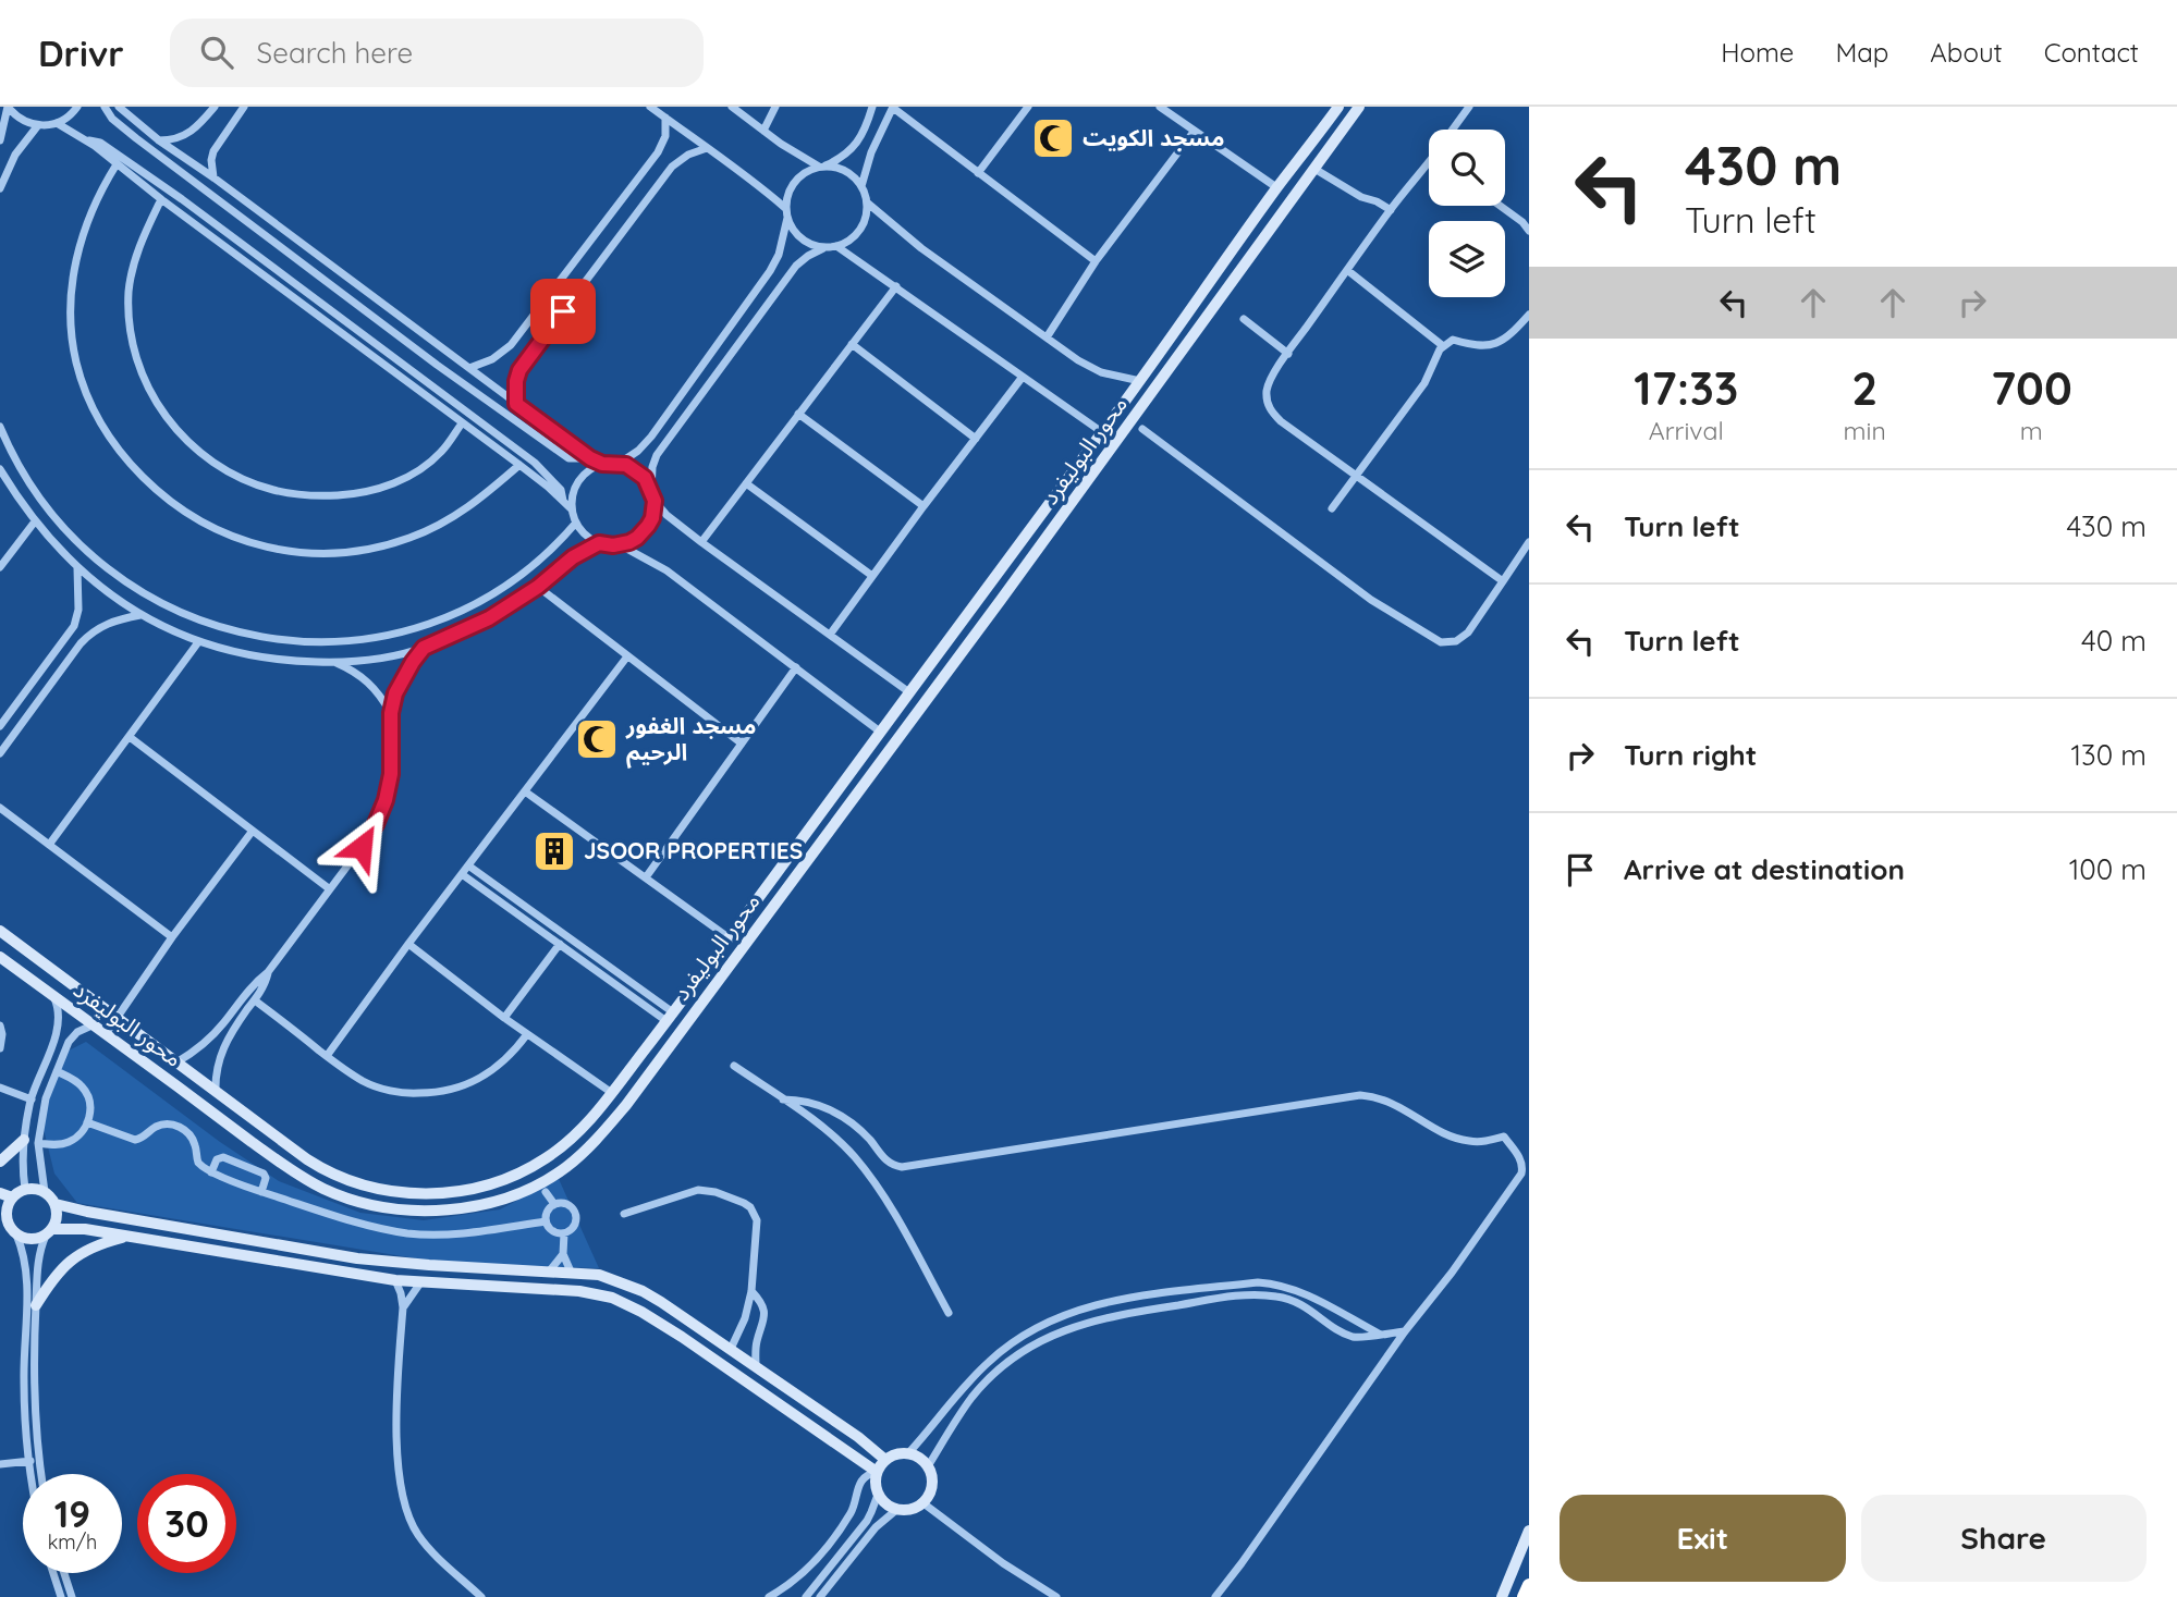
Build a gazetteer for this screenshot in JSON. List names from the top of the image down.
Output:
{
  "streets": {
    "street": ["محور البوليفرد"]
  },
  "places": {
    "mosque": ["مسجد الكويت", "مسجد الغفور الرحيم"],
    "building": ["JSOOR PROPERTIES"]
  },
  "page": {
    "header": "Drivr",
    "search": "Search here",
    "nav": [
      "Home",
      "Map",
      "About",
      "Contact"
    ],
    "turn": ["430 m", "Turn left"],
    "eta": [
      "17:33",
      "Arrival",
      "2",
      "min",
      "700",
      "m"
    ],
    "list": [
      {
        "name": "Turn left",
        "value": "430 m"
      },
      {
        "name": "Turn left",
        "value": "40 m"
      },
      {
        "name": "Turn right",
        "value": "130 m"
      },
      {
        "name": "Arrive at destination",
        "value": "100 m"
      }
    ],
    "speed": "19 km/h",
    "limit": "30",
    "buttons": ["Exit", "Share"]
  }
}
